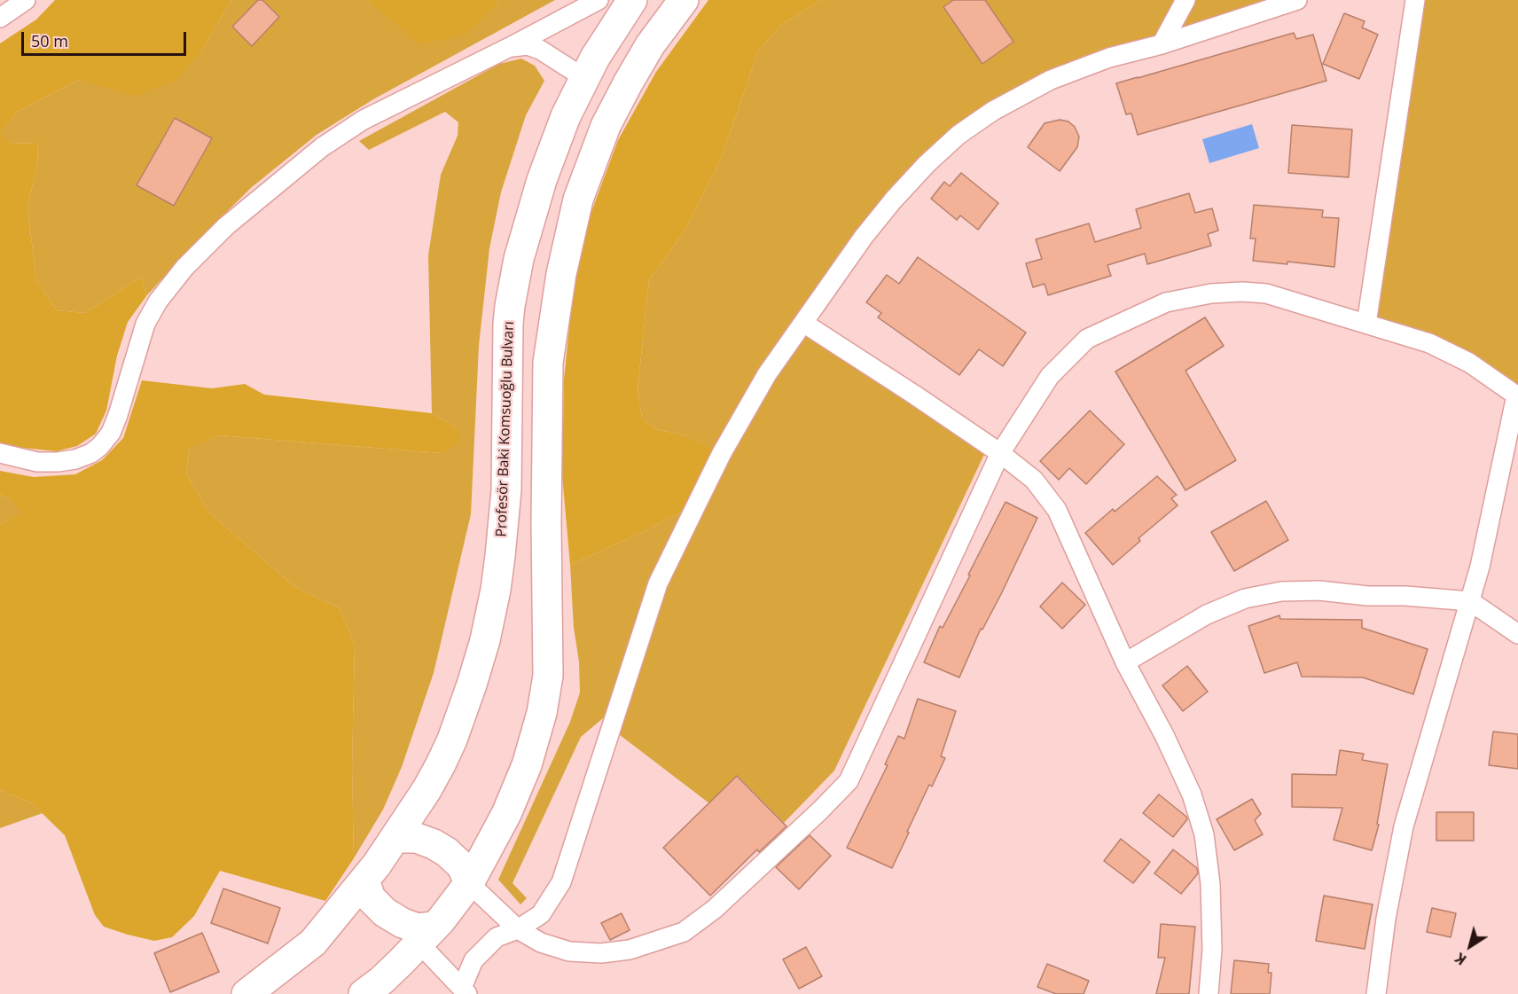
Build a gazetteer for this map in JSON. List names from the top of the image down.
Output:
{
  "streets": {
    "main road": ["Profesör Baki Komsuoğlu Bulvarı"]
  },
  "scale_bar": "50 m",
  "north": "bottom left"
}
